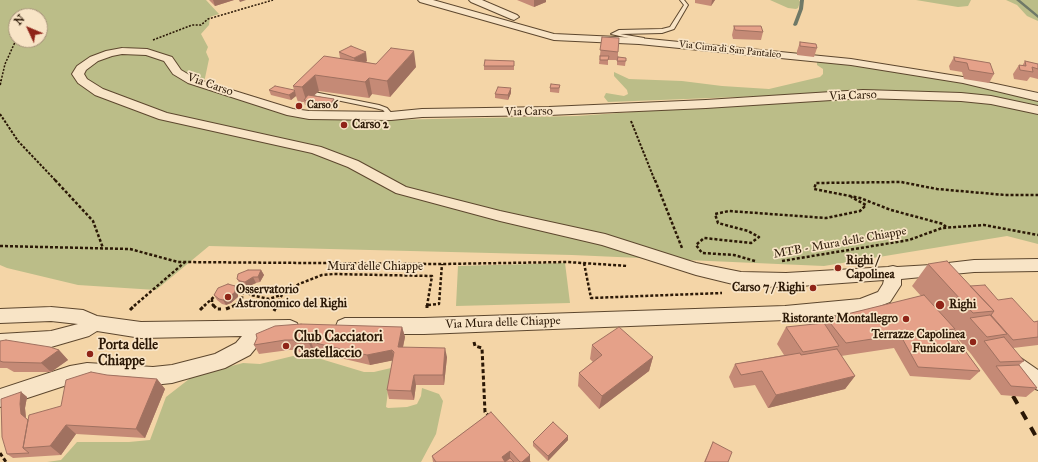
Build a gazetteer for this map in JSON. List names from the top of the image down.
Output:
{
  "streets": {
    "street": ["Via Cima di San Pantaleo", "Via Carso", "Via Mura delle Chiappe"],
    "path": ["MTB - Mura delle Chiappe", "Mura delle Chiappe"]
  },
  "crossings": [
    ["Via Carso", "Via Mura delle Chiappe"]
  ],
  "places": [
    "Carso 6",
    "Carso 2",
    "Righi / Capolinea",
    "Carso 7 / Righi",
    "Osservatorio Astronomico del Righi",
    "Righi",
    "Ristorante Montallegro",
    "Terrazze Capolinea Funicolare",
    "Club Cacciatori Castellaccio",
    "Porta delle Chiappe"
  ],
  "north": "top left"
}
